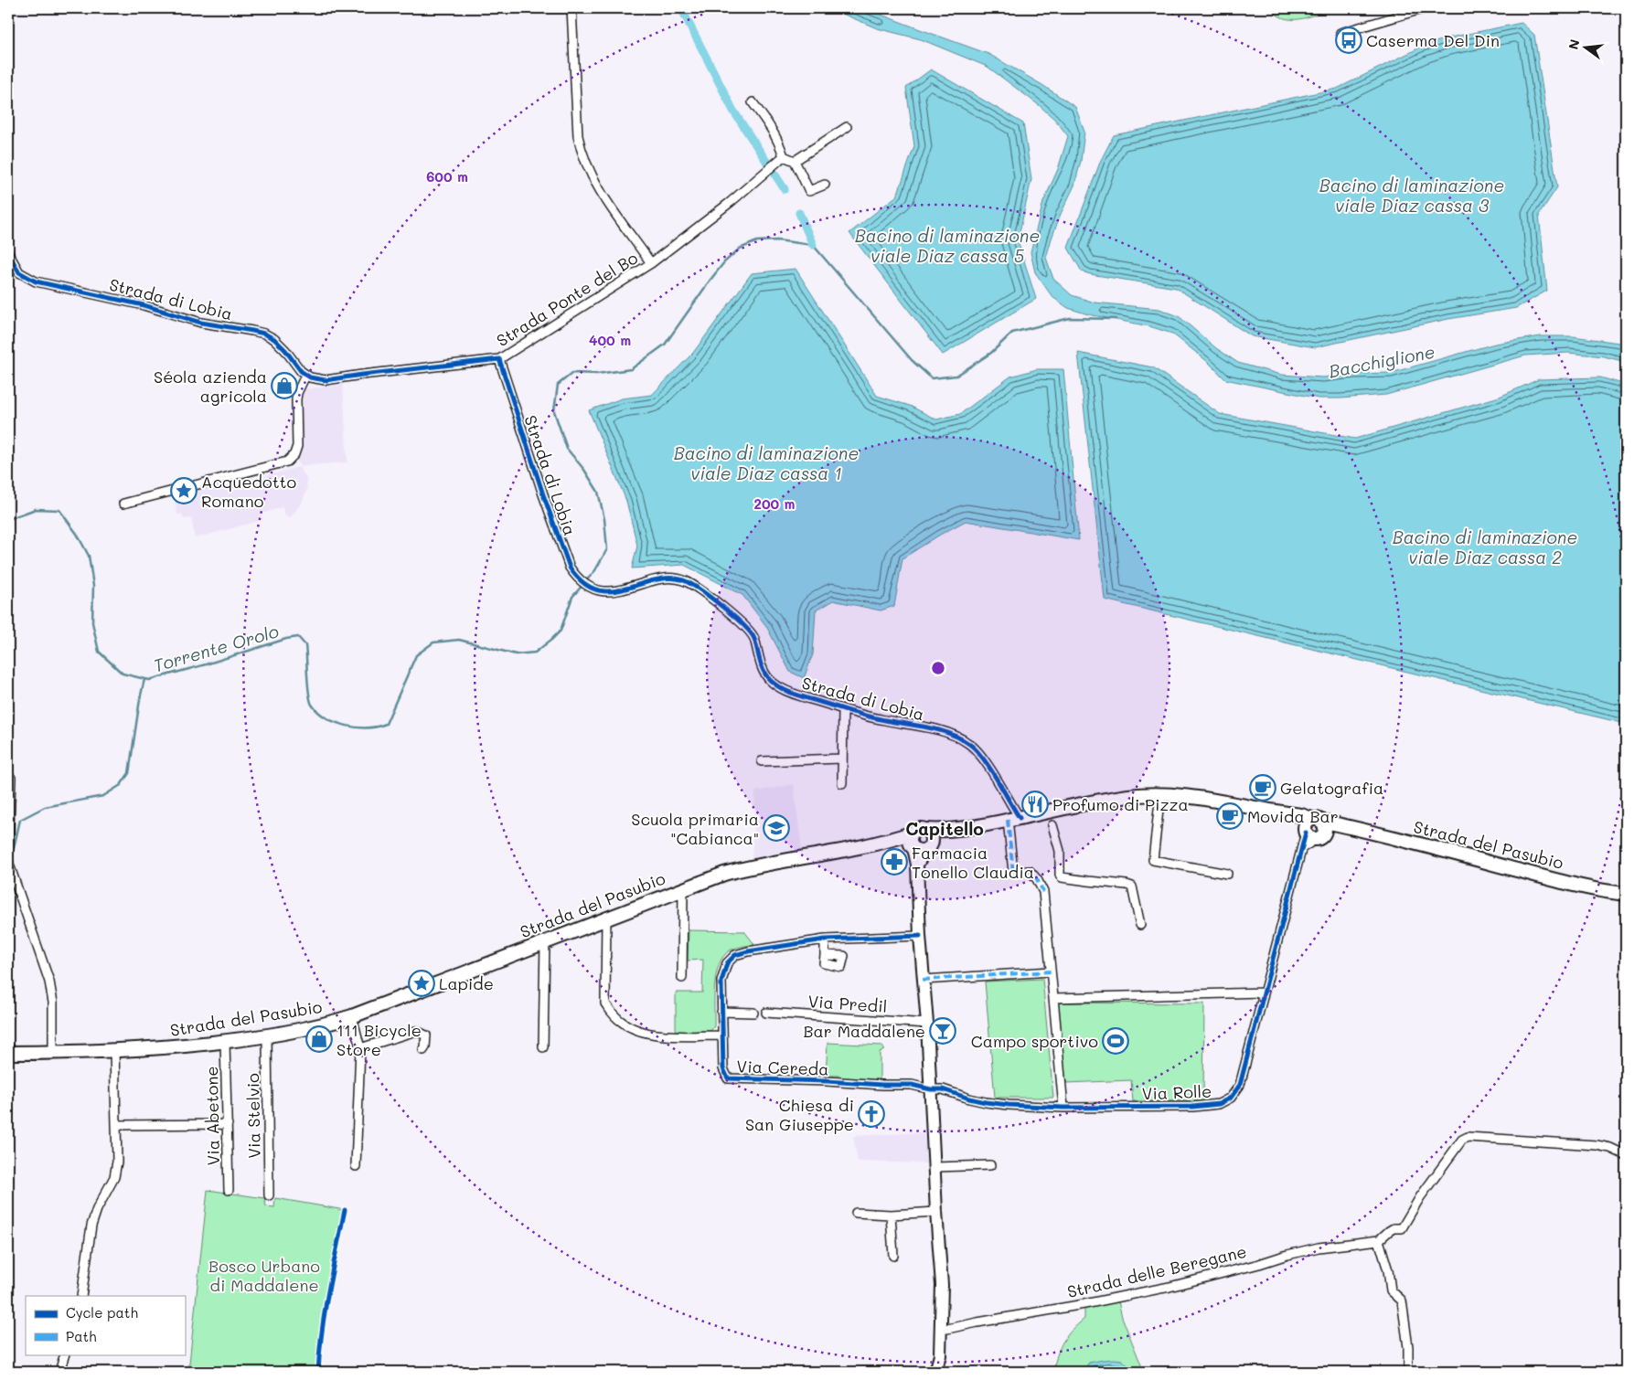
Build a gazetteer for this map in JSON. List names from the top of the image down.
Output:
{
  "streets": {
    "main road": ["Strada del Pasubio"],
    "street": [
      "Strada di Lobia",
      "Strada Ponte del Bo",
      "Via Predil",
      "Via Cereda",
      "Via Rolle",
      "Via Abetone",
      "Via Stelvio",
      "Strada delle Beregane"
    ]
  },
  "crossings": [
    ["Strada di Lobia", "Strada Ponte del Bo"],
    ["Strada del Pasubio", "Via Rolle"],
    ["Strada del Pasubio", "Via Abetone"],
    ["Strada del Pasubio", "Via Stelvio"],
    ["Via Cereda", "Via Rolle"]
  ],
  "districts": ["Capitello"],
  "water": [
    "Bacino di laminazione viale Diaz cassa 3",
    "Bacino di laminazione viale Diaz cassa 5",
    "Bacchiglione",
    "Bacino di laminazione viale Diaz cassa 1",
    "Bacino di laminazione viale Diaz cassa 2",
    "Torrente Orolo"
  ],
  "parks": ["Bosco Urbano di Maddalene"],
  "places": {
    "bus stop": ["Caserma Del Din"],
    "shop": ["Séola azienda agricola", "111 Bicycle Store"],
    "place": ["Acquedotto Romano", "Lapide"],
    "cafe": ["Gelatografia", "Movida Bar"],
    "restaurant": ["Profumo di Pizza"],
    "school or university": ["Scuola primaria \"Cabianca\""],
    "pharmacy": ["Farmacia Tonello Claudia"],
    "bar": ["Bar Maddalene"],
    "sports": ["Campo sportivo"],
    "church": ["Chiesa di San Giuseppe"]
  },
  "legend": ["Cycle path", "Path"],
  "north": "left",
  "rings": ["600 m", "400 m", "200 m"]
}
